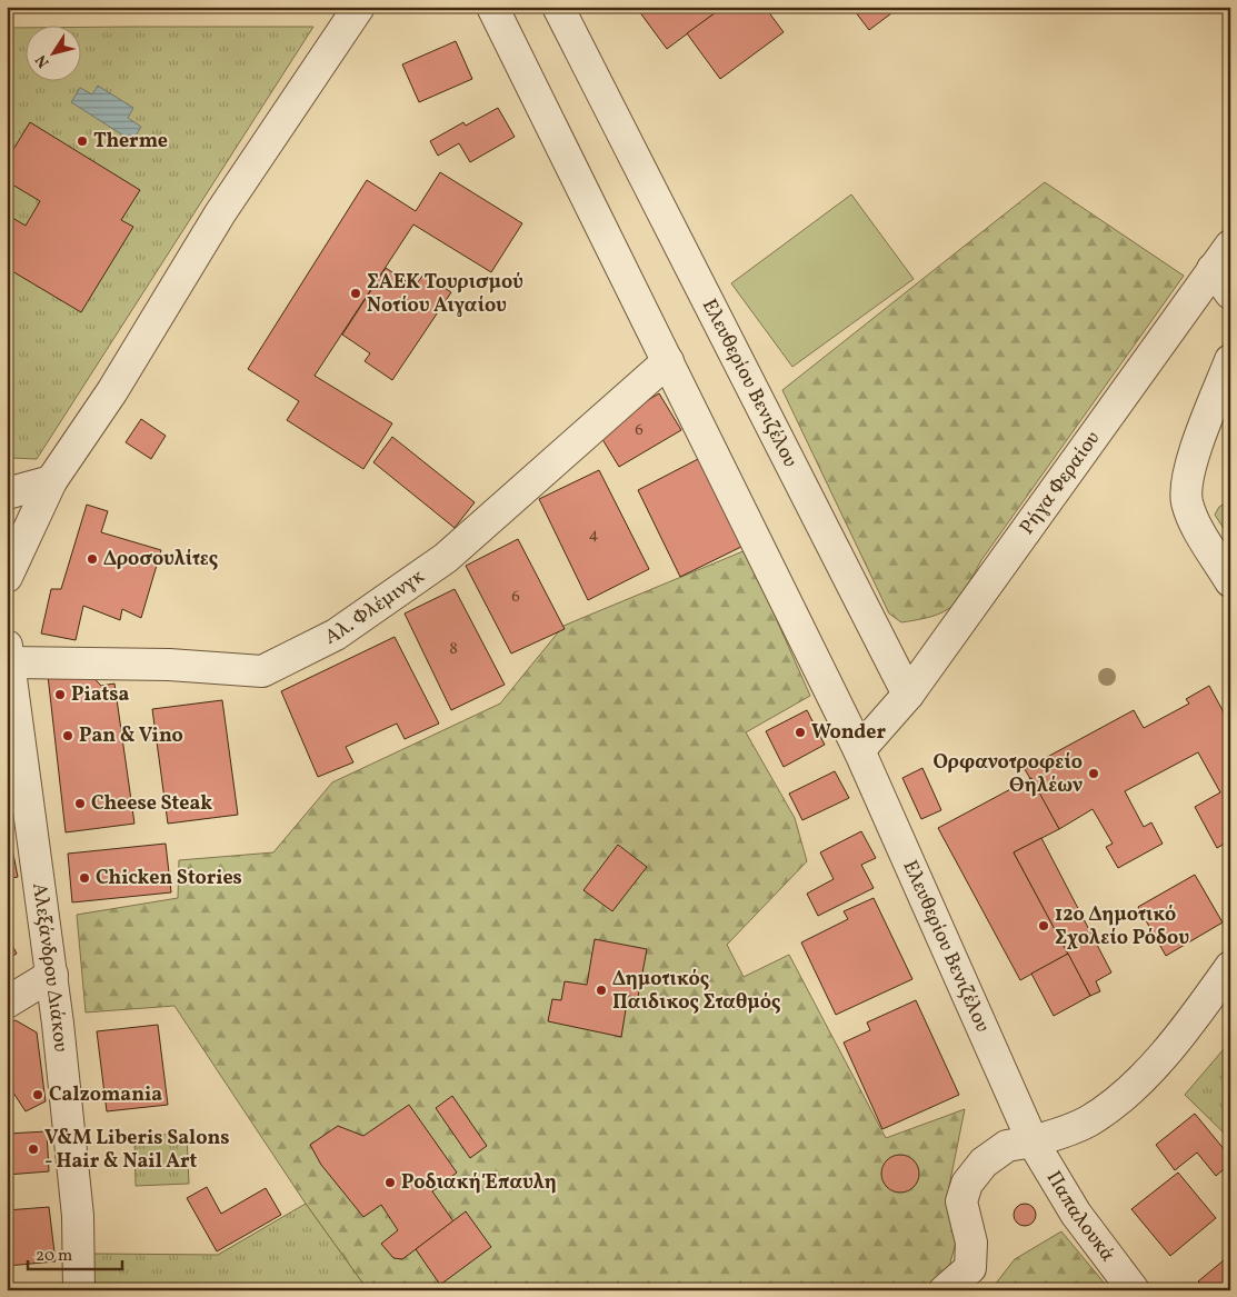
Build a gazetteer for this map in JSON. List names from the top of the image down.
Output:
{
  "streets": {
    "street": [
      "Ελευθερίου Βενιζέλου",
      "Ρήγα Φεραίου",
      "Αλ. Φλέμινγκ",
      "Αλεξάνδρου Διάκου",
      "Παπαλουκά"
    ]
  },
  "crossings": [
    ["Ελευθερίου Βενιζέλου", "Ρήγα Φεραίου"],
    ["Ελευθερίου Βενιζέλου", "Αλ. Φλέμινγκ"],
    ["Ελευθερίου Βενιζέλου", "Παπαλουκά"],
    ["Αλ. Φλέμινγκ", "Αλεξάνδρου Διάκου"]
  ],
  "places": [
    "Therme",
    "ΣΑΕΚ Τουρισμού Νοτίου Αιγαίου",
    "Δροσουλίτες",
    "Piatsa",
    "Wonder",
    "Pan & Vino",
    "Ορφανοτροφείο Θηλέων",
    "Cheese Steak",
    "Chicken Stories",
    "12ο Δημοτικό Σχολείο Ρόδου",
    "Δημοτικός Παιδικος Σταθμός",
    "Calzomania",
    "V&M Liberis Salons - Hair & Nail Art",
    "Ροδιακή Έπαυλη"
  ],
  "house_numbers": [
    "6",
    "4",
    "6",
    "8"
  ],
  "scale_bar": "20 m",
  "north": "bottom left"
}
